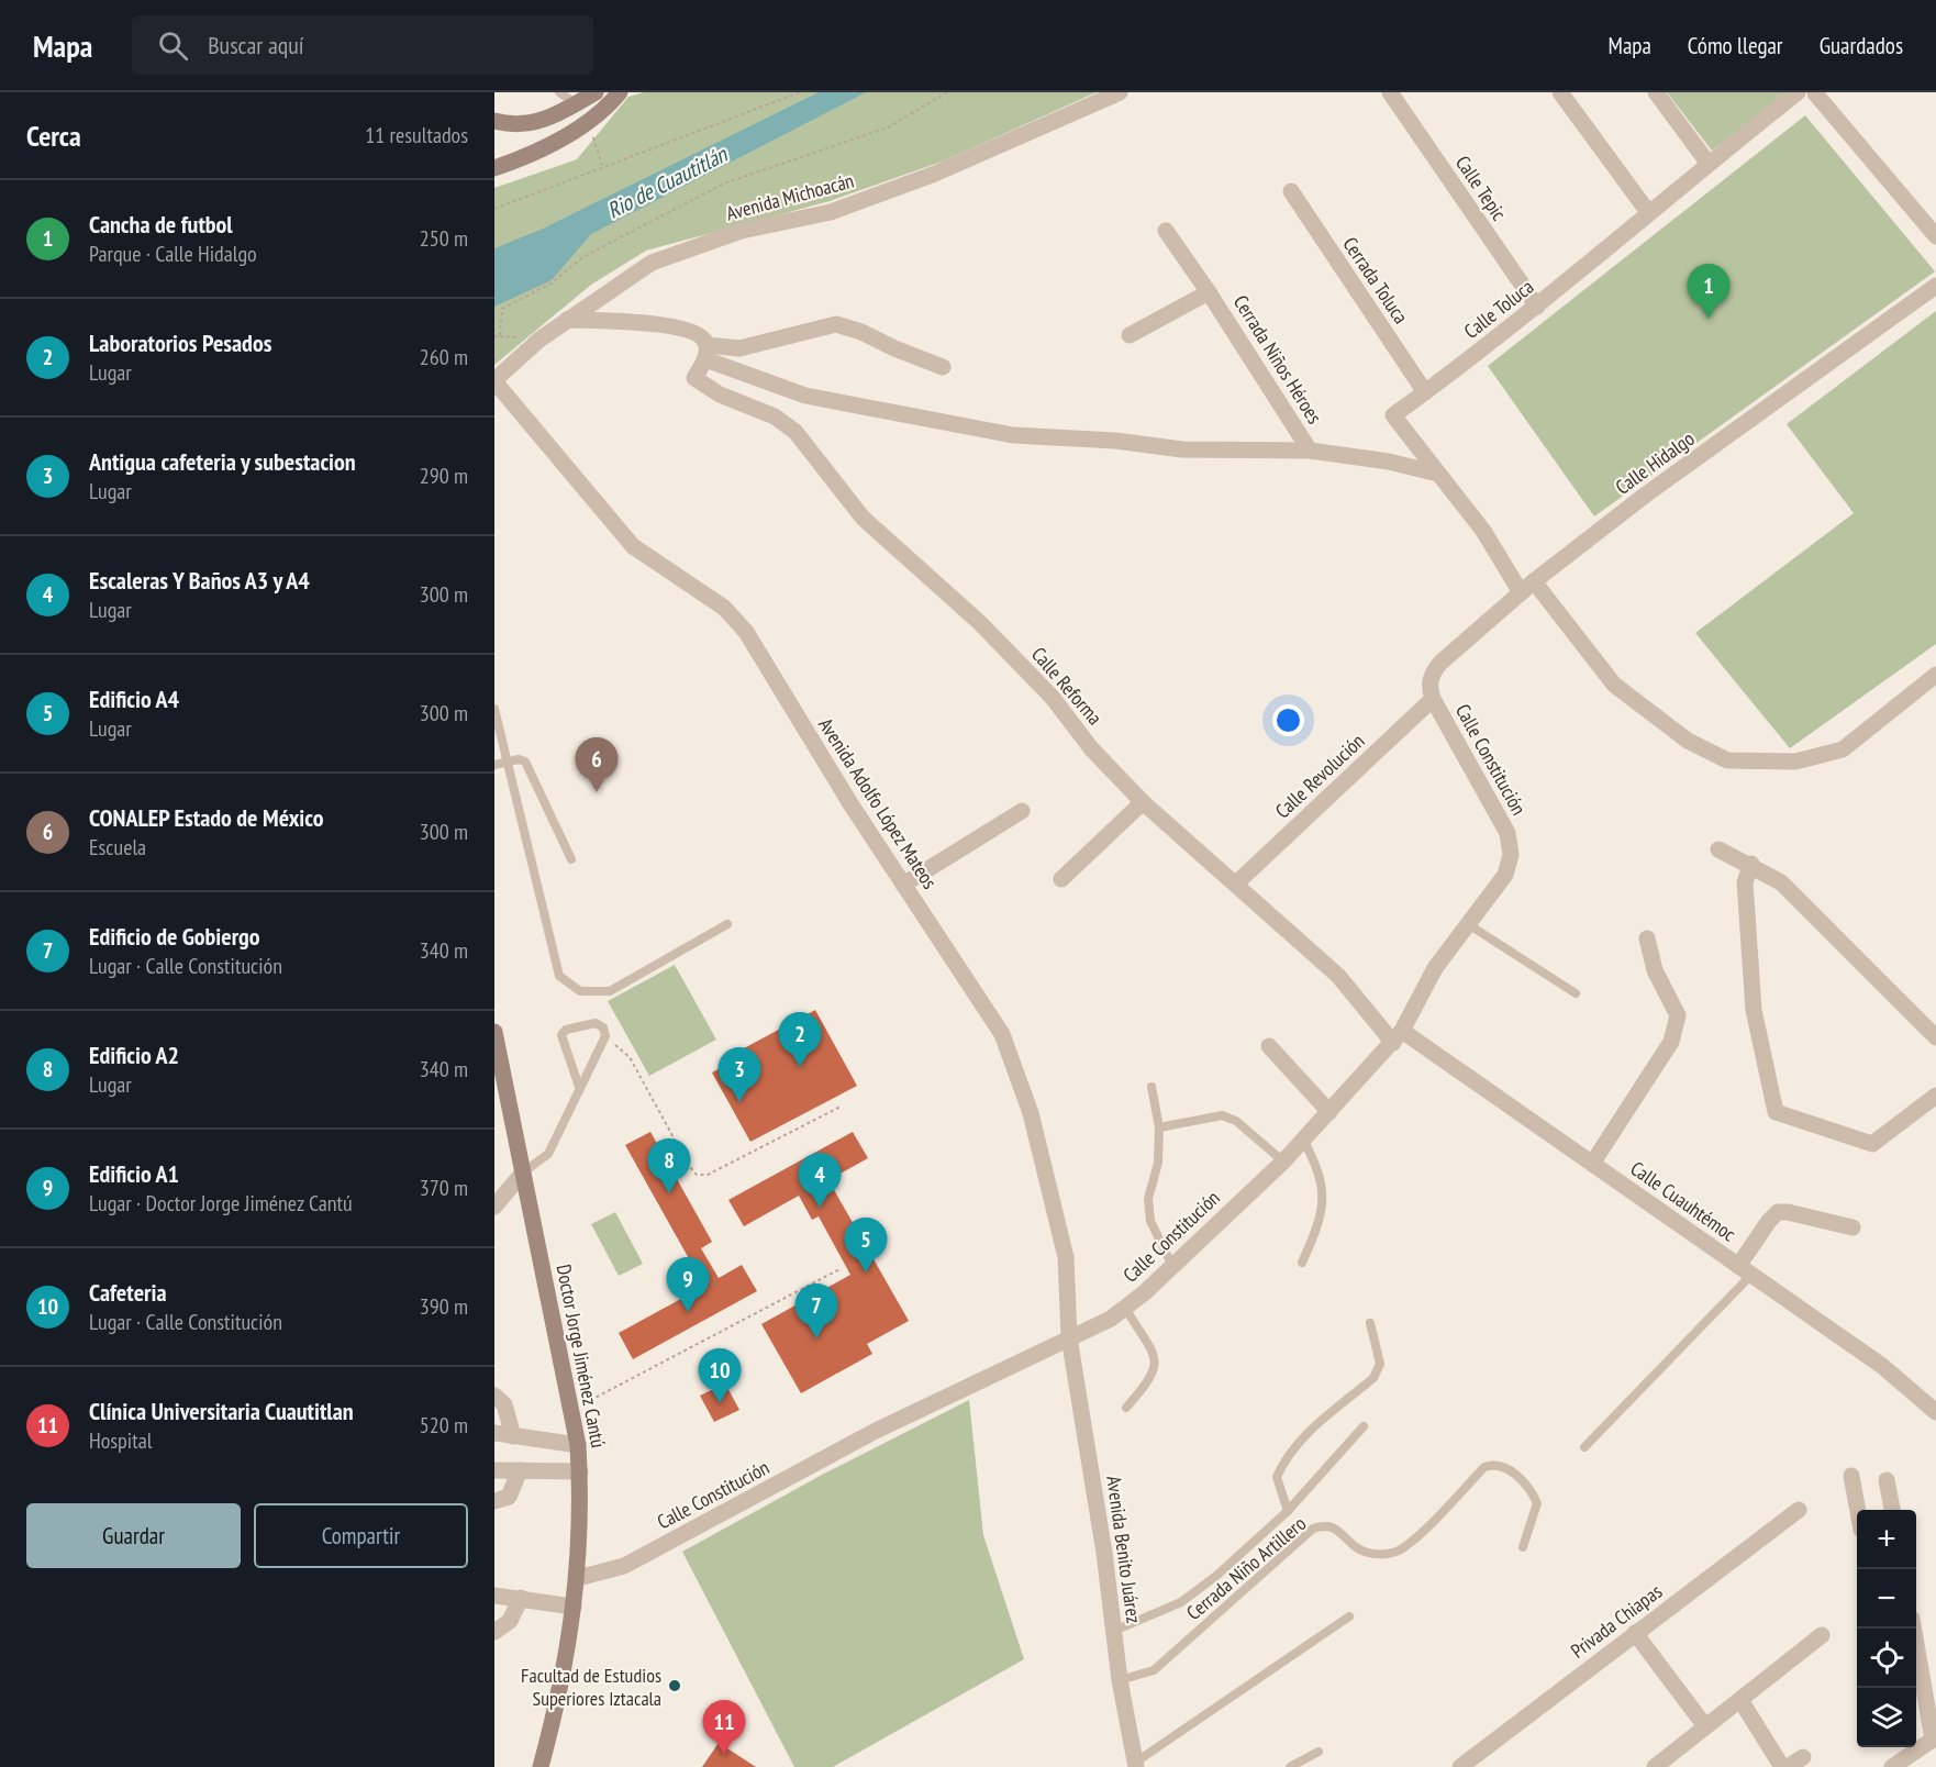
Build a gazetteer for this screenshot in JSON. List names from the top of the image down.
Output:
{
  "streets": {
    "main road": ["Doctor Jorge Jiménez Cantú"],
    "street": [
      "Calle Tepic",
      "Avenida Michoacán",
      "Cerrada Toluca",
      "Calle Toluca",
      "Cerrada Niños Héroes",
      "Calle Hidalgo",
      "Calle Reforma",
      "Calle Constitución",
      "Calle Revolución",
      "Avenida Adolfo López Mateos",
      "Calle Cuauhtémoc",
      "Avenida Benito Juárez",
      "Privada Chiapas"
    ],
    "lane": ["Cerrada Niño Artillero"]
  },
  "crossings": [
    ["Calle Tepic", "Calle Toluca"],
    ["Avenida Michoacán", "Avenida Adolfo López Mateos"],
    ["Cerrada Toluca", "Calle Toluca"],
    ["Calle Toluca", "Calle Hidalgo"],
    ["Calle Hidalgo", "Calle Constitución"],
    ["Calle Hidalgo", "Calle Revolución"],
    ["Calle Reforma", "Calle Constitución"],
    ["Calle Reforma", "Calle Revolución"],
    ["Calle Reforma", "Calle Cuauhtémoc"],
    ["Calle Constitución", "Calle Revolución"],
    ["Calle Constitución", "Avenida Adolfo López Mateos"],
    ["Calle Constitución", "Calle Cuauhtémoc"],
    ["Calle Constitución", "Doctor Jorge Jiménez Cantú"],
    ["Calle Constitución", "Avenida Benito Juárez"],
    ["Avenida Adolfo López Mateos", "Avenida Benito Juárez"],
    ["Avenida Benito Juárez", "Cerrada Niño Artillero"]
  ],
  "water": ["Rio de Cuautitlán"],
  "places": ["Facultad de Estudios Superiores Iztacala"],
  "page": {
    "header": "Mapa",
    "search": "Buscar aquí",
    "nav": ["Mapa", "Cómo llegar", "Guardados"],
    "heading": ["Cerca", "11 resultados"],
    "list": [
      {
        "mark": "1",
        "name": "Cancha de futbol",
        "note": "Parque · Calle Hidalgo",
        "value": "250 m"
      },
      {
        "mark": "2",
        "name": "Laboratorios Pesados",
        "note": "Lugar",
        "value": "260 m"
      },
      {
        "mark": "3",
        "name": "Antigua cafeteria y subestacion",
        "note": "Lugar",
        "value": "290 m"
      },
      {
        "mark": "4",
        "name": "Escaleras Y Baños A3 y A4",
        "note": "Lugar",
        "value": "300 m"
      },
      {
        "mark": "5",
        "name": "Edificio A4",
        "note": "Lugar",
        "value": "300 m"
      },
      {
        "mark": "6",
        "name": "CONALEP Estado de México",
        "note": "Escuela",
        "value": "300 m"
      },
      {
        "mark": "7",
        "name": "Edificio de Gobiergo",
        "note": "Lugar · Calle Constitución",
        "value": "340 m"
      },
      {
        "mark": "8",
        "name": "Edificio A2",
        "note": "Lugar",
        "value": "340 m"
      },
      {
        "mark": "9",
        "name": "Edificio A1",
        "note": "Lugar · Doctor Jorge Jiménez Cantú",
        "value": "370 m"
      },
      {
        "mark": "10",
        "name": "Cafeteria",
        "note": "Lugar · Calle Constitución",
        "value": "390 m"
      },
      {
        "mark": "11",
        "name": "Clínica Universitaria Cuautitlan",
        "note": "Hospital",
        "value": "520 m"
      }
    ],
    "pins": [
      "1",
      "6",
      "2",
      "3",
      "8",
      "4",
      "5",
      "9",
      "7",
      "10",
      "11"
    ],
    "buttons": ["Guardar", "Compartir"],
    "map_buttons": ["+", "−"]
  }
}
